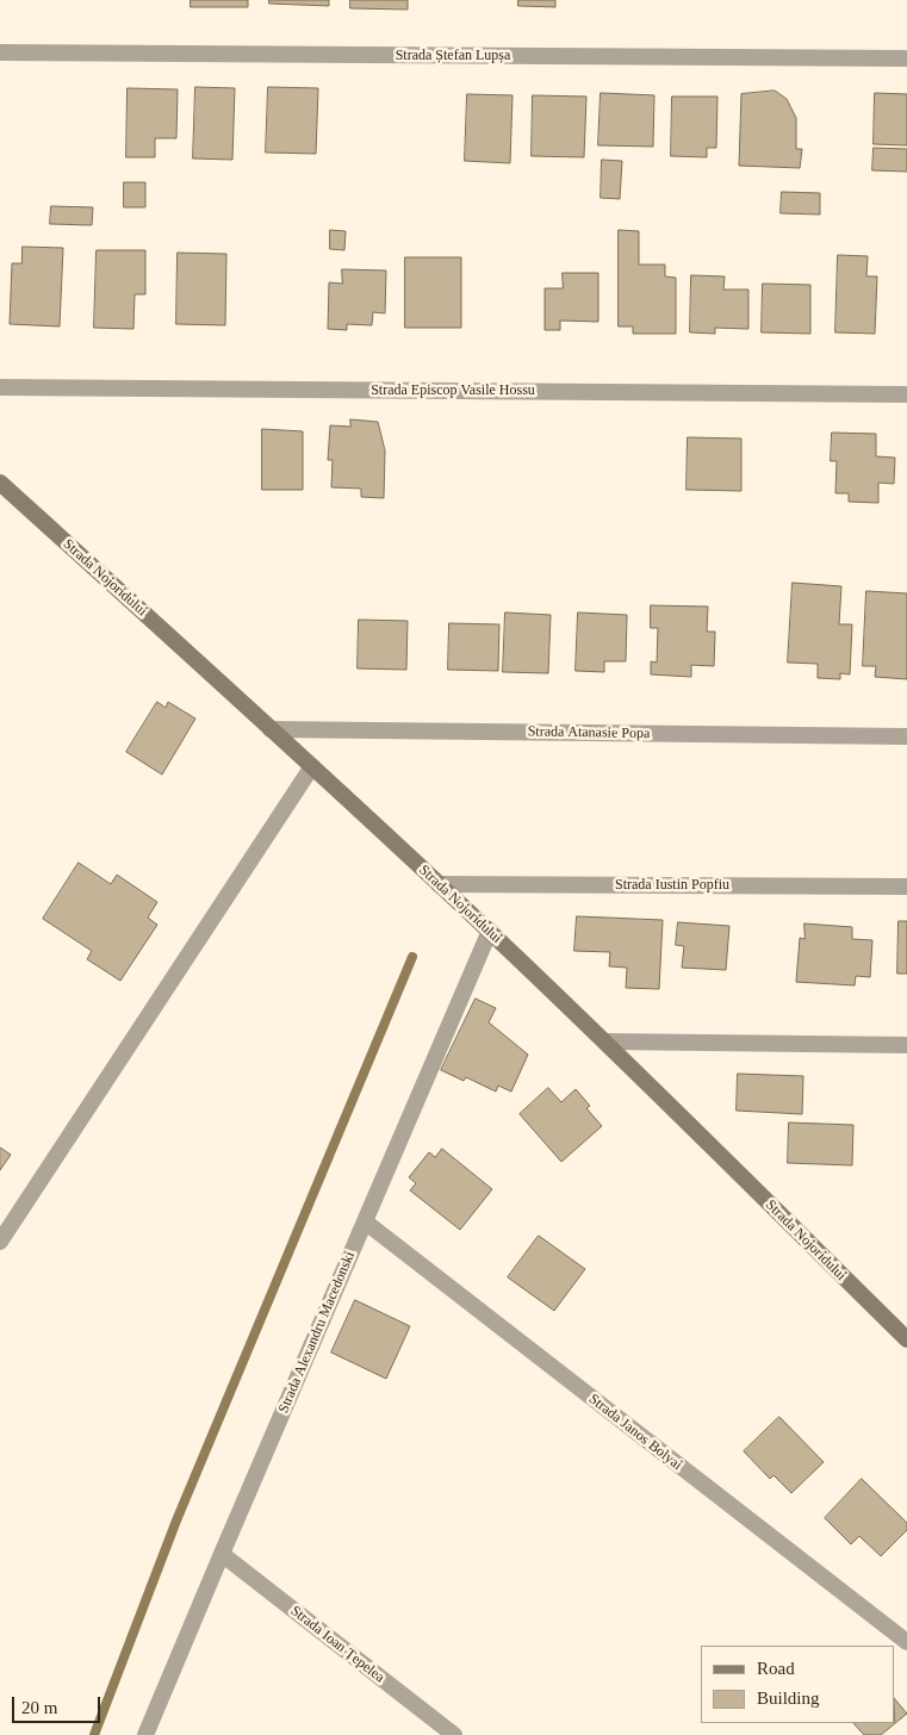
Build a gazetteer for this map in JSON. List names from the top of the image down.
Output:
{
  "streets": {
    "main road": ["Strada Nojoridului"],
    "street": [
      "Strada Ștefan Lupșa",
      "Strada Episcop Vasile Hossu",
      "Strada Atanasie Popa",
      "Strada Iustin Popfiu",
      "Strada Alexandru Macedonski",
      "Strada Janos Bolyai",
      "Strada Ioan Țepelea"
    ]
  },
  "crossings": [
    ["Strada Nojoridului", "Strada Atanasie Popa"],
    ["Strada Nojoridului", "Strada Iustin Popfiu"],
    ["Strada Nojoridului", "Strada Alexandru Macedonski"],
    ["Strada Alexandru Macedonski", "Strada Janos Bolyai"],
    ["Strada Alexandru Macedonski", "Strada Ioan Țepelea"]
  ],
  "legend": ["Road", "Building"],
  "scale_bar": "20 m"
}
